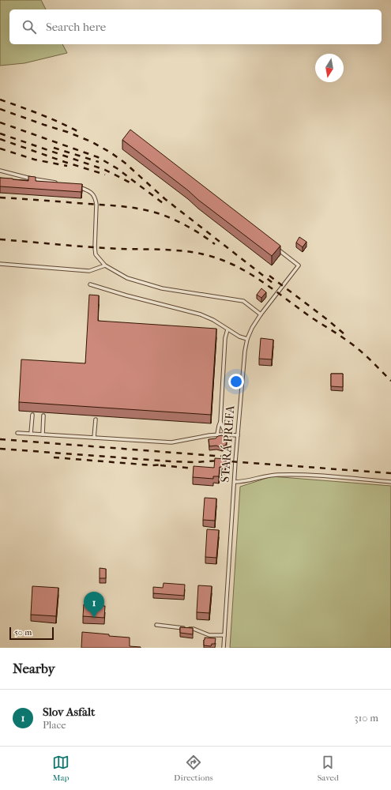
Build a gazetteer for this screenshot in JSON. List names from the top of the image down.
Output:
{
  "streets": {
    "lane": ["STARÁ PREFA"]
  },
  "scale_bar": "50 m",
  "north": "bottom",
  "page": {
    "search": "Search here",
    "pins": "1",
    "scale": "50 m",
    "heading": "Nearby",
    "list": [
      {
        "mark": "1",
        "name": "Slov Asfalt",
        "note": "Place",
        "value": "310 m"
      }
    ],
    "nav": ["Map", "Directions", "Saved"]
  }
}
